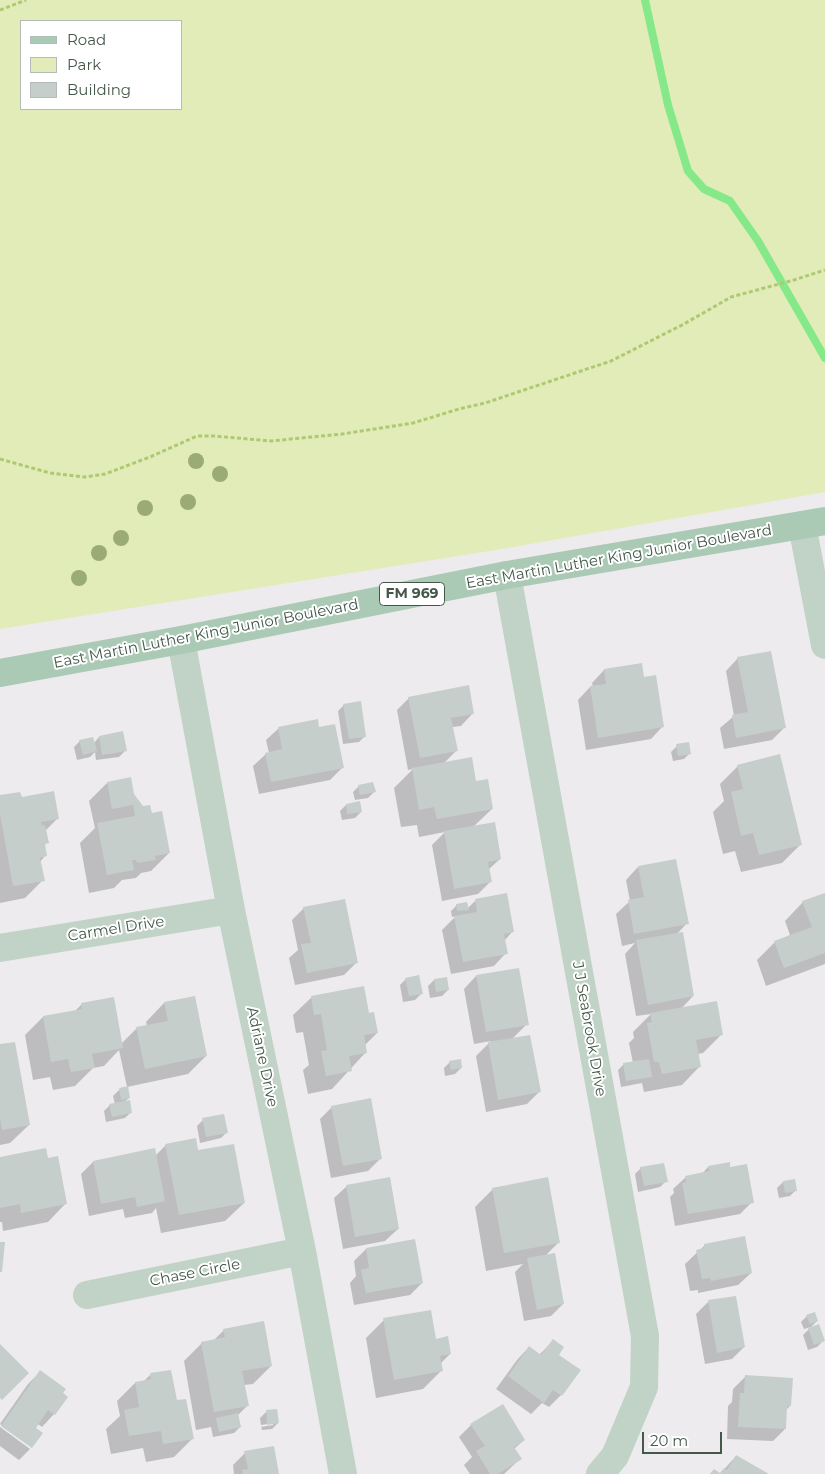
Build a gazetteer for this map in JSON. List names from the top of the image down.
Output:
{
  "streets": {
    "main road": ["East Martin Luther King Junior Boulevard", "FM 969"],
    "street": [
      "Carmel Drive",
      "J J Seabrook Drive",
      "Adriane Drive",
      "Chase Circle"
    ]
  },
  "crossings": [
    ["East Martin Luther King Junior Boulevard", "J J Seabrook Drive"],
    ["East Martin Luther King Junior Boulevard", "Adriane Drive"],
    ["Carmel Drive", "Adriane Drive"],
    ["Adriane Drive", "Chase Circle"]
  ],
  "legend": ["Road", "Park", "Building"],
  "scale_bar": "20 m"
}
